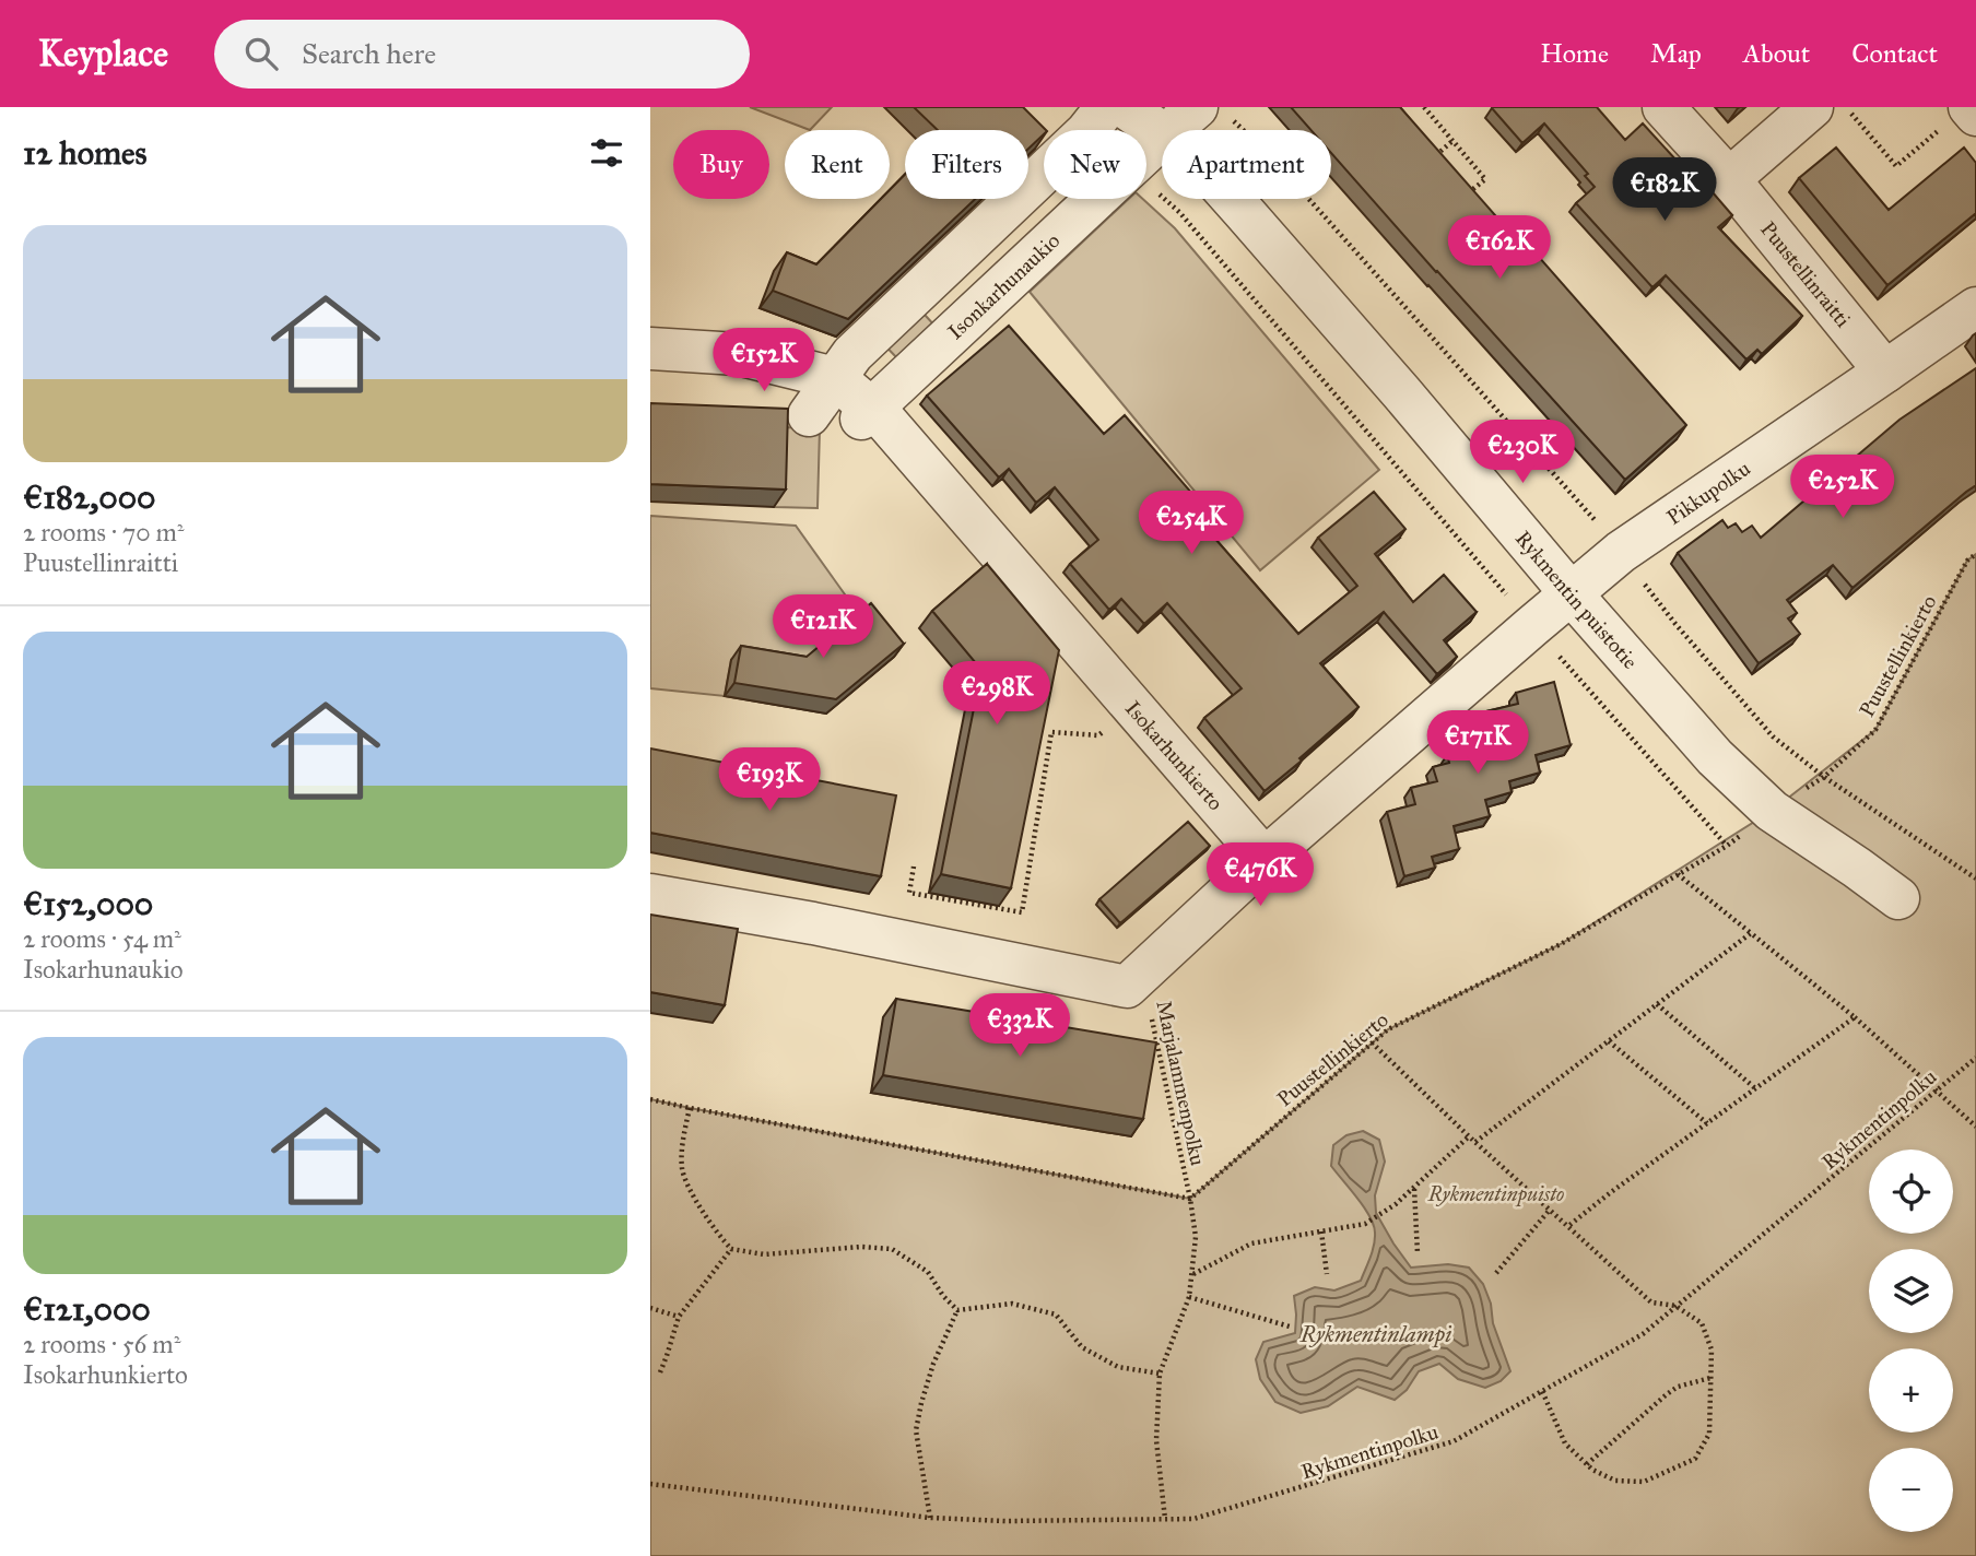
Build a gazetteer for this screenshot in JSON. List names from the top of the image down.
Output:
{
  "streets": {
    "street": [
      "Puustellinraitti",
      "Isonkarhunaukio",
      "Pikkupolku",
      "Rykmentin puistotie",
      "Isokarhunkierto"
    ],
    "path": ["Puustellinkierto", "Marjalammenpolku", "Rykmentinpolku"]
  },
  "crossings": [
    ["Puustellinraitti", "Pikkupolku"],
    ["Isonkarhunaukio", "Isokarhunkierto"],
    ["Pikkupolku", "Rykmentin puistotie"],
    ["Pikkupolku", "Isokarhunkierto"],
    ["Rykmentin puistotie", "Puustellinkierto"],
    ["Puustellinkierto", "Marjalammenpolku"],
    ["Marjalammenpolku", "Rykmentinpolku"]
  ],
  "water": ["Rykmentinlampi"],
  "parks": ["Rykmentinpuisto"],
  "page": {
    "header": "Keyplace",
    "search": "Search here",
    "nav": [
      "Home",
      "Map",
      "About",
      "Contact"
    ],
    "heading": "12 homes",
    "chip": [
      "Buy",
      "Rent",
      "Filters",
      "New",
      "Apartment"
    ],
    "price": [
      "€182K",
      "€162K",
      "€152K",
      "€230K",
      "€252K",
      "€254K",
      "€121K",
      "€298K",
      "€171K",
      "€193K",
      "€476K",
      "€332K"
    ],
    "list": [
      {
        "name": "€182,000",
        "note": "2 rooms · 70 m² · Puustellinraitti"
      },
      {
        "name": "€152,000",
        "note": "2 rooms · 54 m² · Isokarhunaukio"
      },
      {
        "name": "€121,000",
        "note": "2 rooms · 56 m² · Isokarhunkierto"
      }
    ],
    "map_buttons": ["+", "−"]
  }
}
